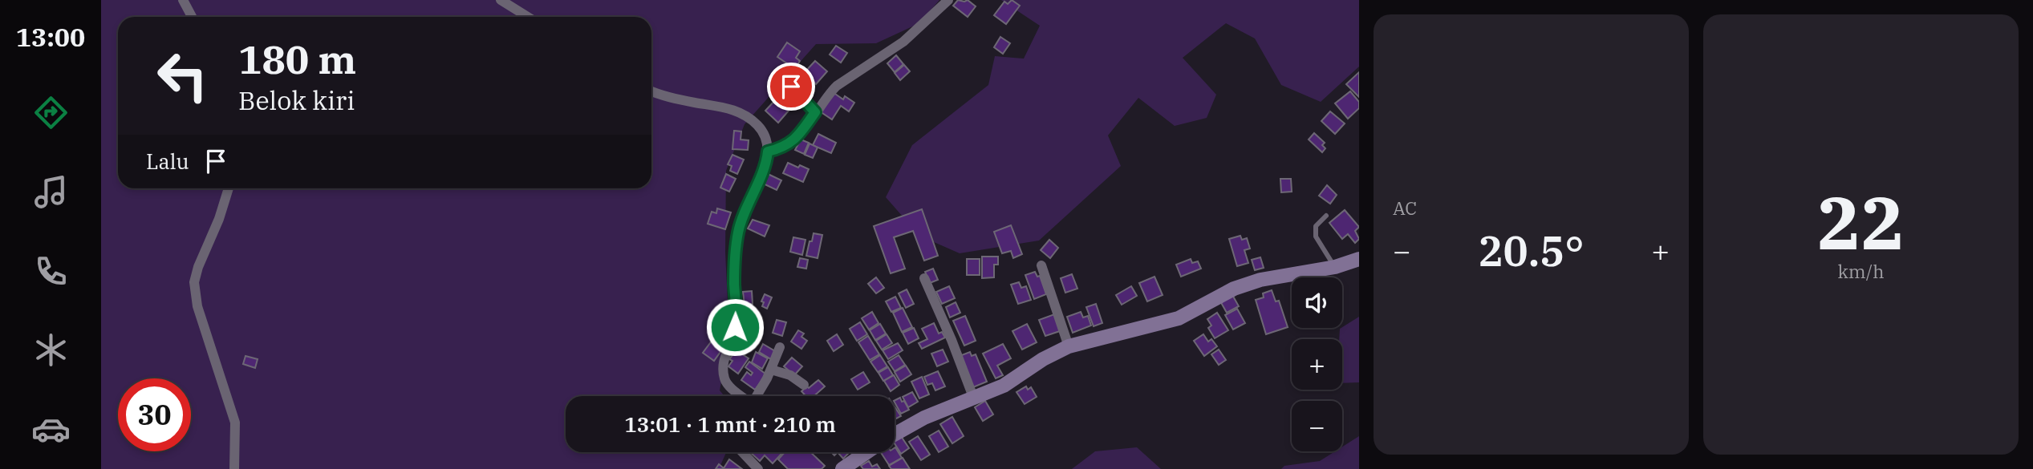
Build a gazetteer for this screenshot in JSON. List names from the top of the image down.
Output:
{
  "page": {
    "tabs": "13:00",
    "tile": [
      "AC",
      ["22", "km/h"]
    ],
    "turn": ["180 m", "Belok kiri"],
    "then": "Lalu",
    "heat": ["−", "20.5°", "+"],
    "map_buttons": ["+", "−"],
    "limit": "30",
    "trip": "13:01 · 1 mnt · 210 m"
  }
}
